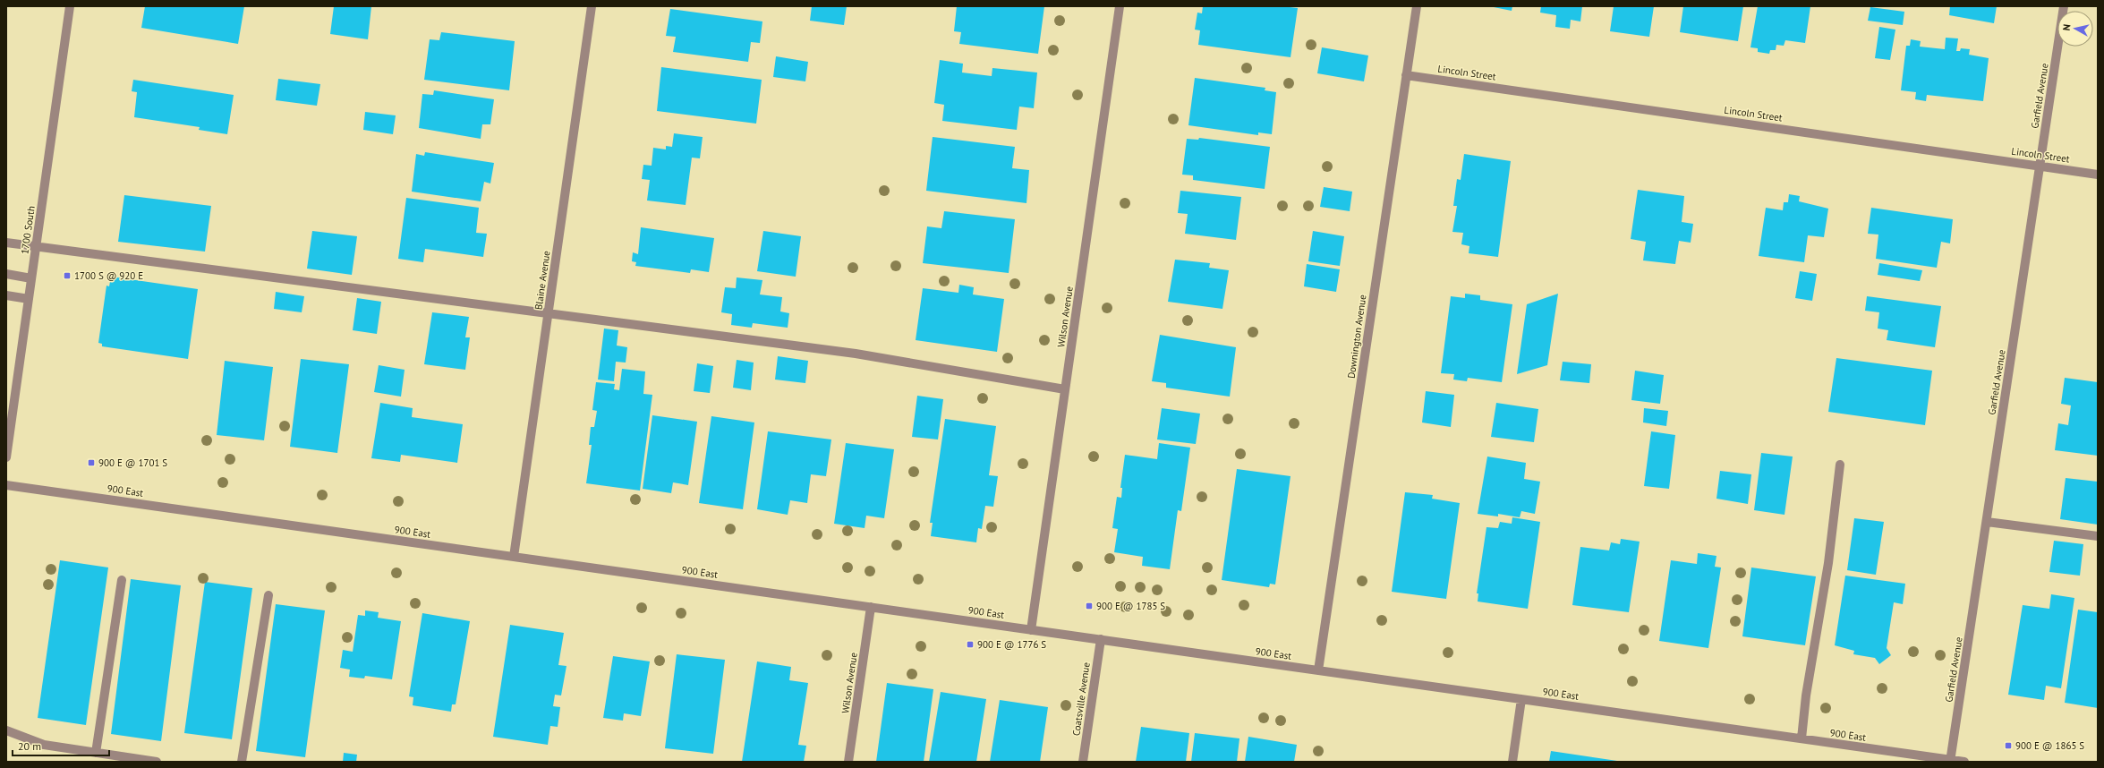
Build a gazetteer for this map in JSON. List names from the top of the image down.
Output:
{
  "streets": {
    "street": [
      "Lincoln Street",
      "Garfield Avenue",
      "1700 South",
      "Blaine Avenue",
      "Wilson Avenue",
      "Downington Avenue",
      "900 East",
      "Coatsville Avenue"
    ]
  },
  "crossings": [
    ["Lincoln Street", "Garfield Avenue"],
    ["Lincoln Street", "Downington Avenue"],
    ["Garfield Avenue", "900 East"],
    ["Blaine Avenue", "900 East"],
    ["Wilson Avenue", "900 East"],
    ["Downington Avenue", "900 East"],
    ["900 East", "Coatsville Avenue"]
  ],
  "places": {
    "transit": [
      "1700 S @ 920 E",
      "900 E @ 1701 S",
      "900 E @ 1785 S",
      "900 E @ 1776 S",
      "900 E @ 1865 S"
    ]
  },
  "scale_bar": "20 m",
  "north": "left"
}
